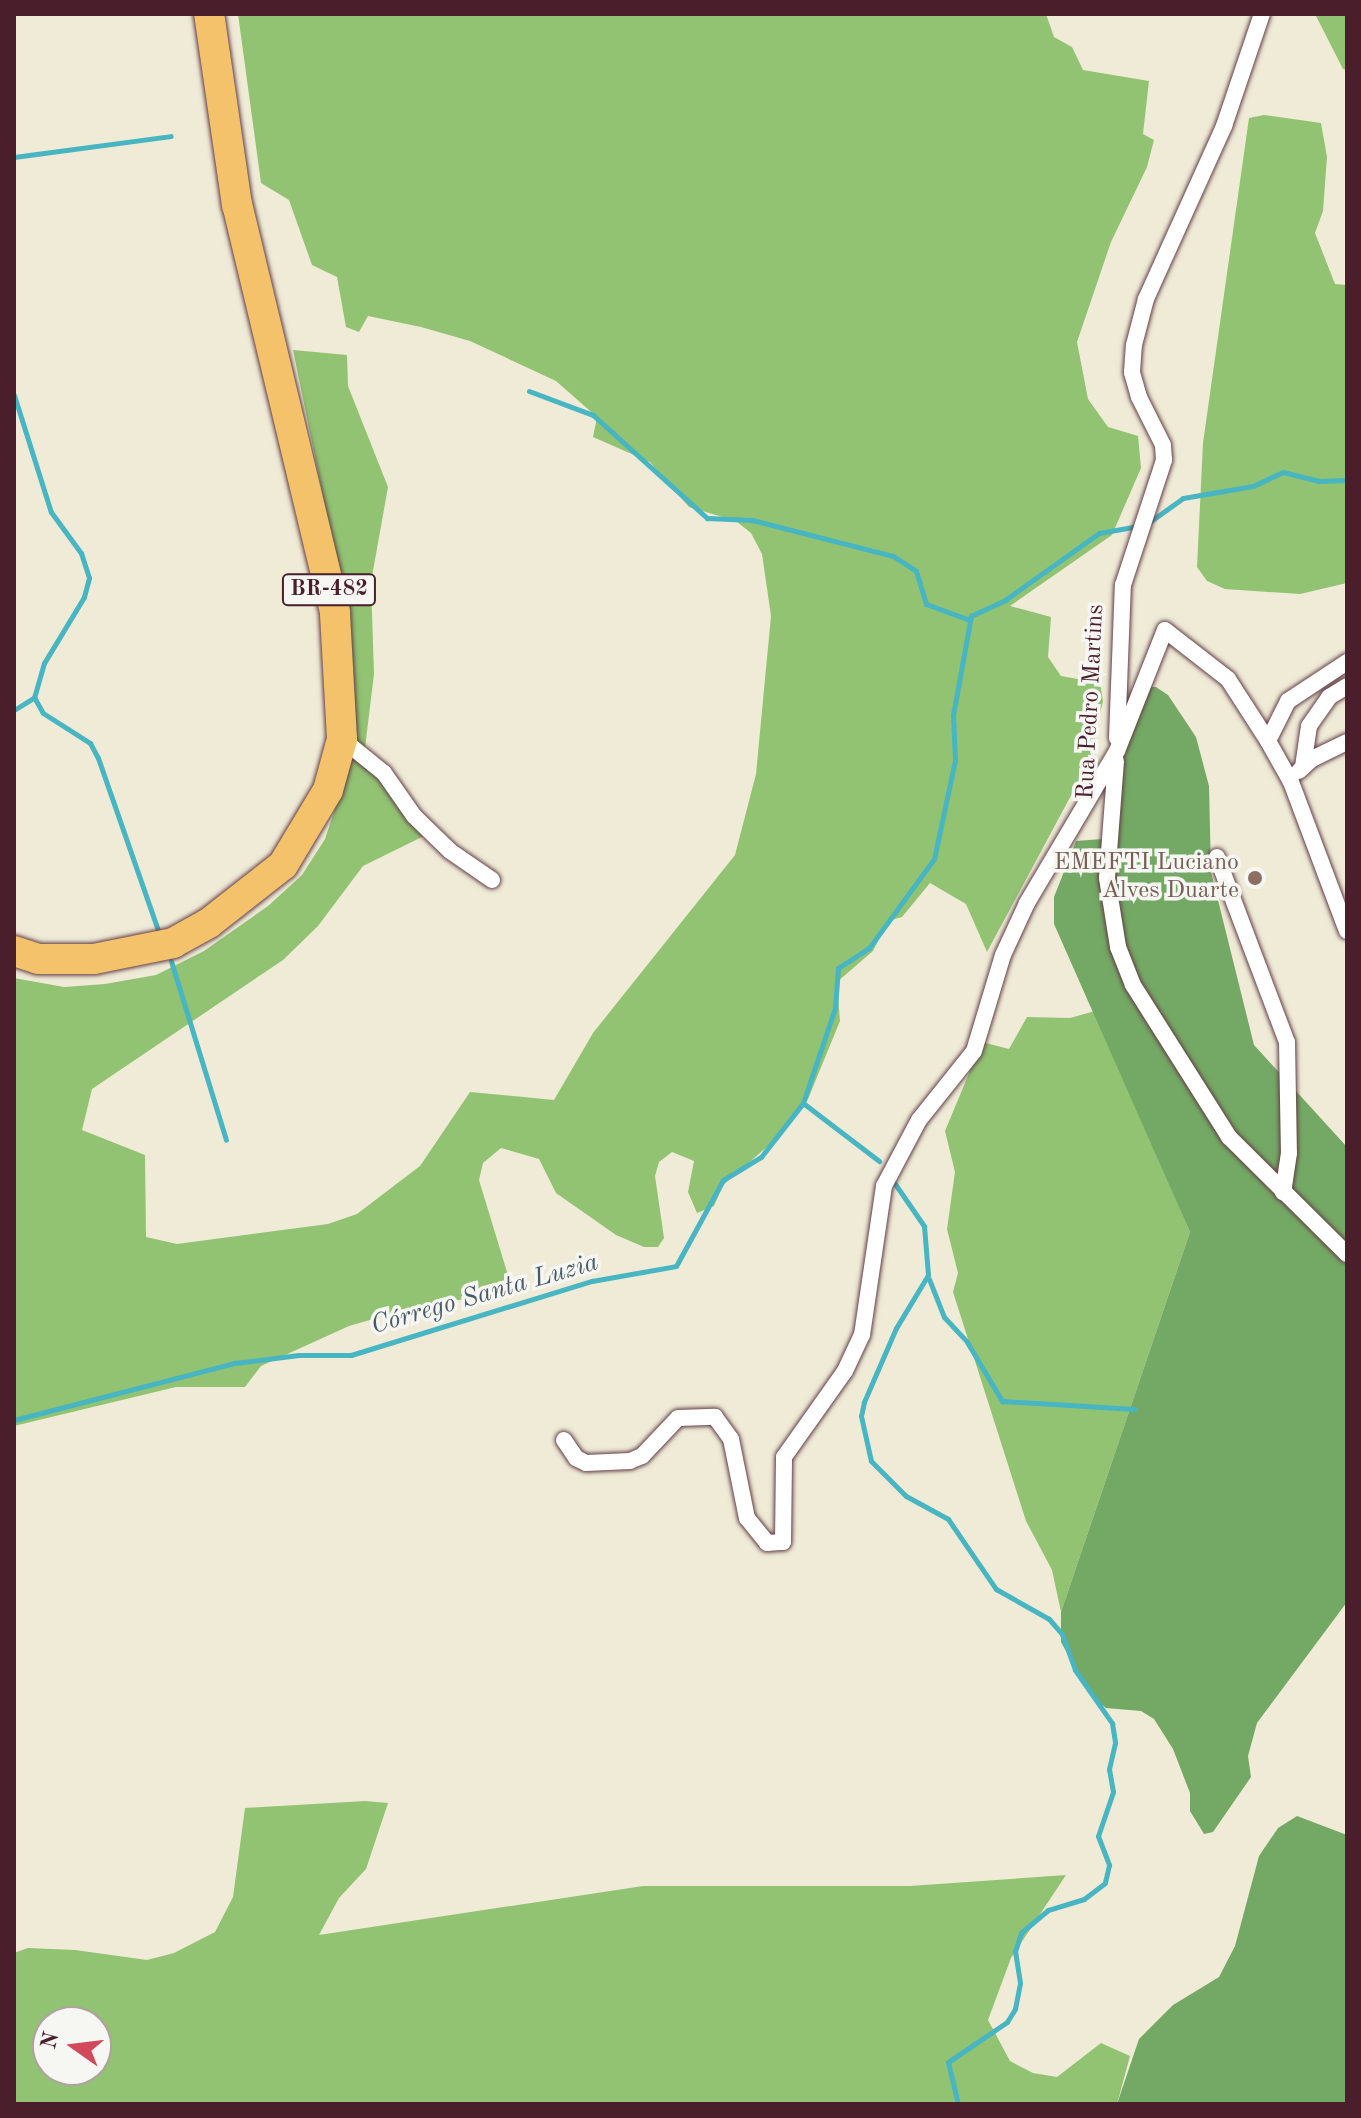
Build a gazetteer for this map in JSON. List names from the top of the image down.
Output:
{
  "streets": {
    "highway": ["BR-482"],
    "street": ["Rua Pedro Martins"]
  },
  "water": ["Córrego Santa Luzia"],
  "places": ["EMEFTI Luciano Alves Duarte"],
  "north": "left"
}
